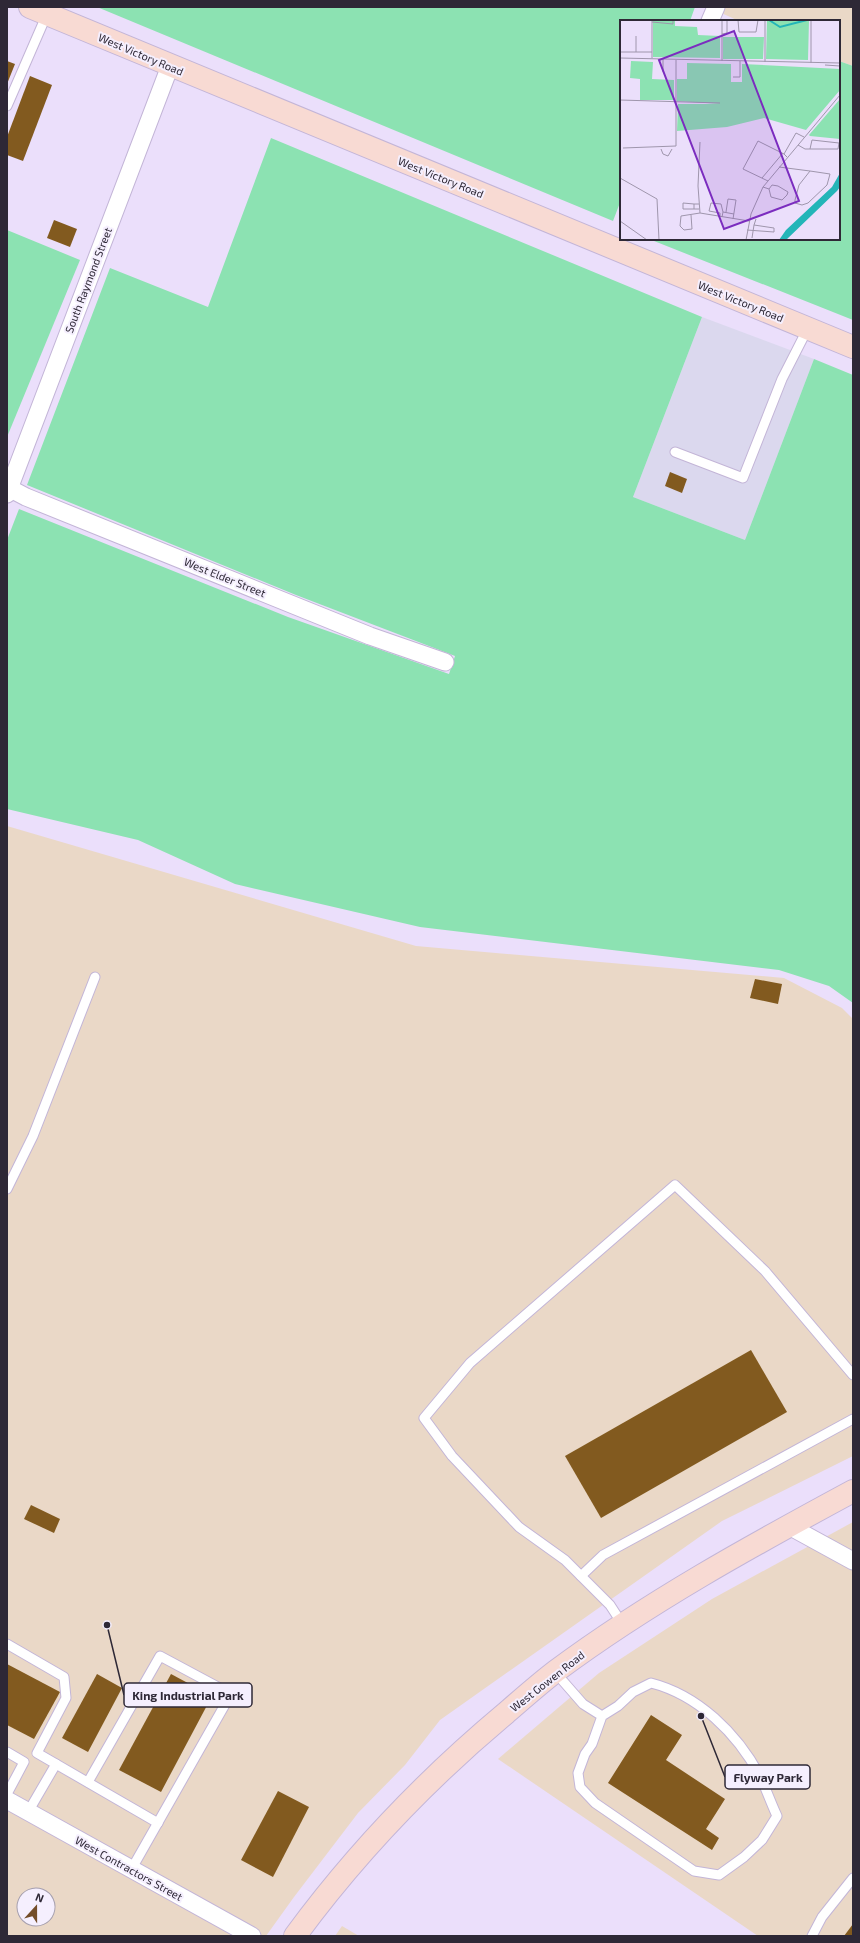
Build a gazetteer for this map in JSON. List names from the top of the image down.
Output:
{
  "streets": {
    "main road": ["West Victory Road", "West Gowen Road"],
    "street": ["South Raymond Street", "West Elder Street", "West Contractors Street"]
  },
  "crossings": [
    ["West Victory Road", "South Raymond Street"],
    ["South Raymond Street", "West Elder Street"]
  ],
  "places": ["King Industrial Park", "Flyway Park"],
  "north": "top"
}
